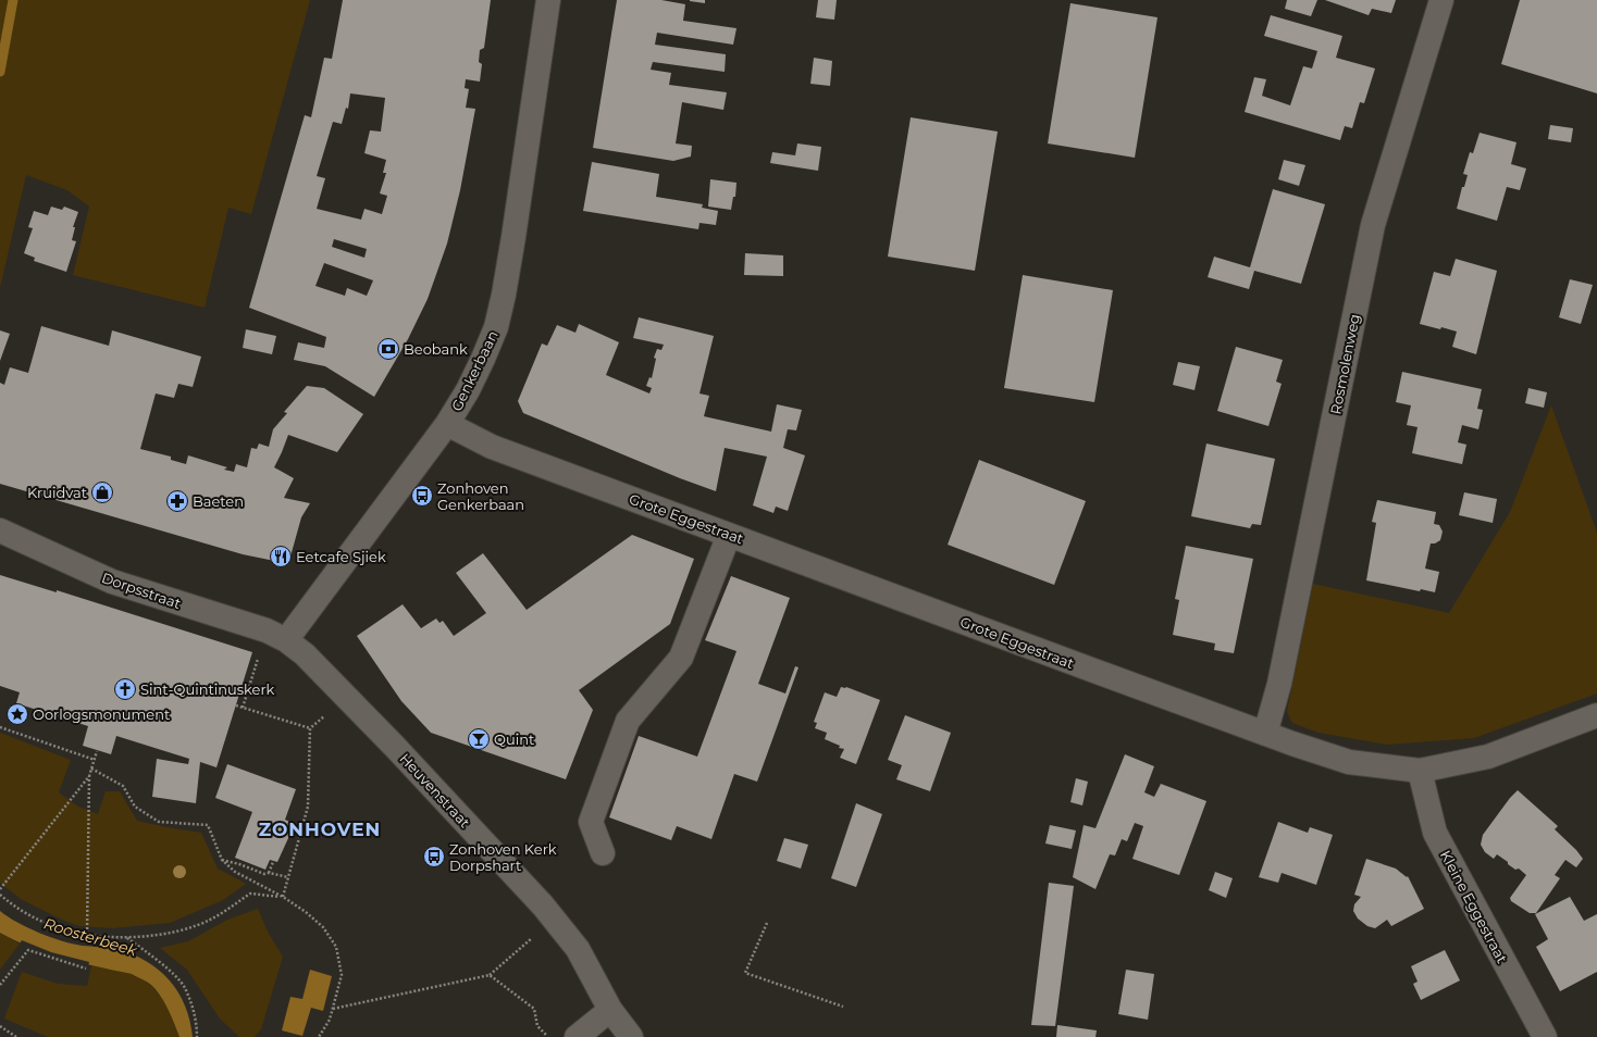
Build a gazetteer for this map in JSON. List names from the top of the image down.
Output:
{
  "streets": {
    "street": [
      "Rosmolenweg",
      "Genkerbaan",
      "Grote Eggestraat",
      "Dorpsstraat",
      "Heuvenstraat",
      "Kleine Eggestraat"
    ]
  },
  "crossings": [
    ["Rosmolenweg", "Grote Eggestraat"],
    ["Genkerbaan", "Grote Eggestraat"],
    ["Genkerbaan", "Dorpsstraat"],
    ["Genkerbaan", "Heuvenstraat"],
    ["Grote Eggestraat", "Kleine Eggestraat"],
    ["Dorpsstraat", "Heuvenstraat"]
  ],
  "districts": ["ZONHOVEN"],
  "water": ["Roosterbeek"],
  "places": {
    "bank": ["Beobank"],
    "shop": ["Kruidvat"],
    "bus stop": ["Zonhoven Genkerbaan", "Zonhoven Kerk Dorpshart"],
    "pharmacy": ["Baeten"],
    "restaurant": ["Eetcafe Sjiek"],
    "church": ["Sint-Quintinuskerk"],
    "place": ["Oorlogsmonument"],
    "bar": ["Quint"]
  }
}
